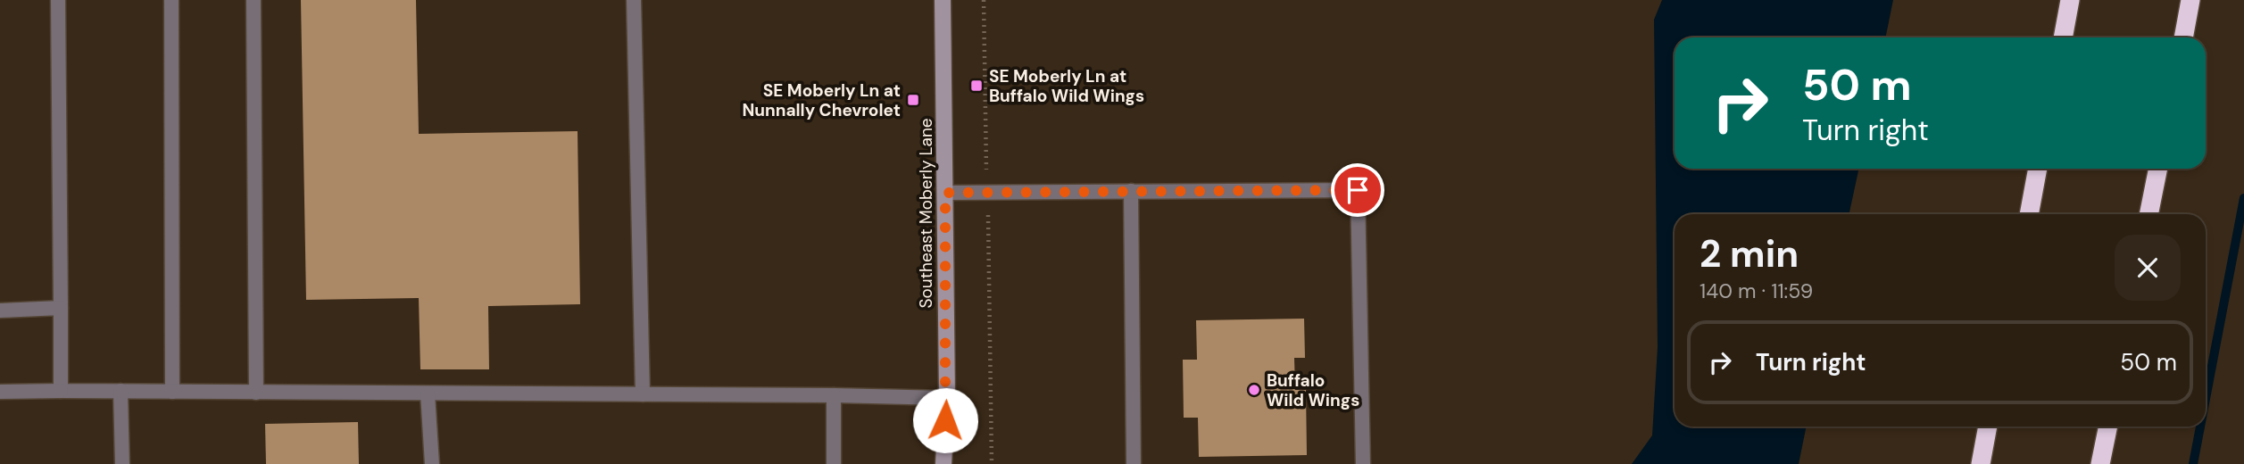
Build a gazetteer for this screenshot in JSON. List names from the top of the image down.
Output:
{
  "streets": {
    "street": ["Southeast Moberly Lane"]
  },
  "places": {
    "transit": ["SE Moberly Ln at Buffalo Wild Wings", "SE Moberly Ln at Nunnally Chevrolet"],
    "other": ["Buffalo Wild Wings"]
  },
  "page": {
    "turn": ["50 m", "Turn right"],
    "heading": ["2 min", "140 m · 11:59"],
    "list": [
      {
        "name": "Turn right",
        "value": "50 m"
      }
    ]
  }
}
